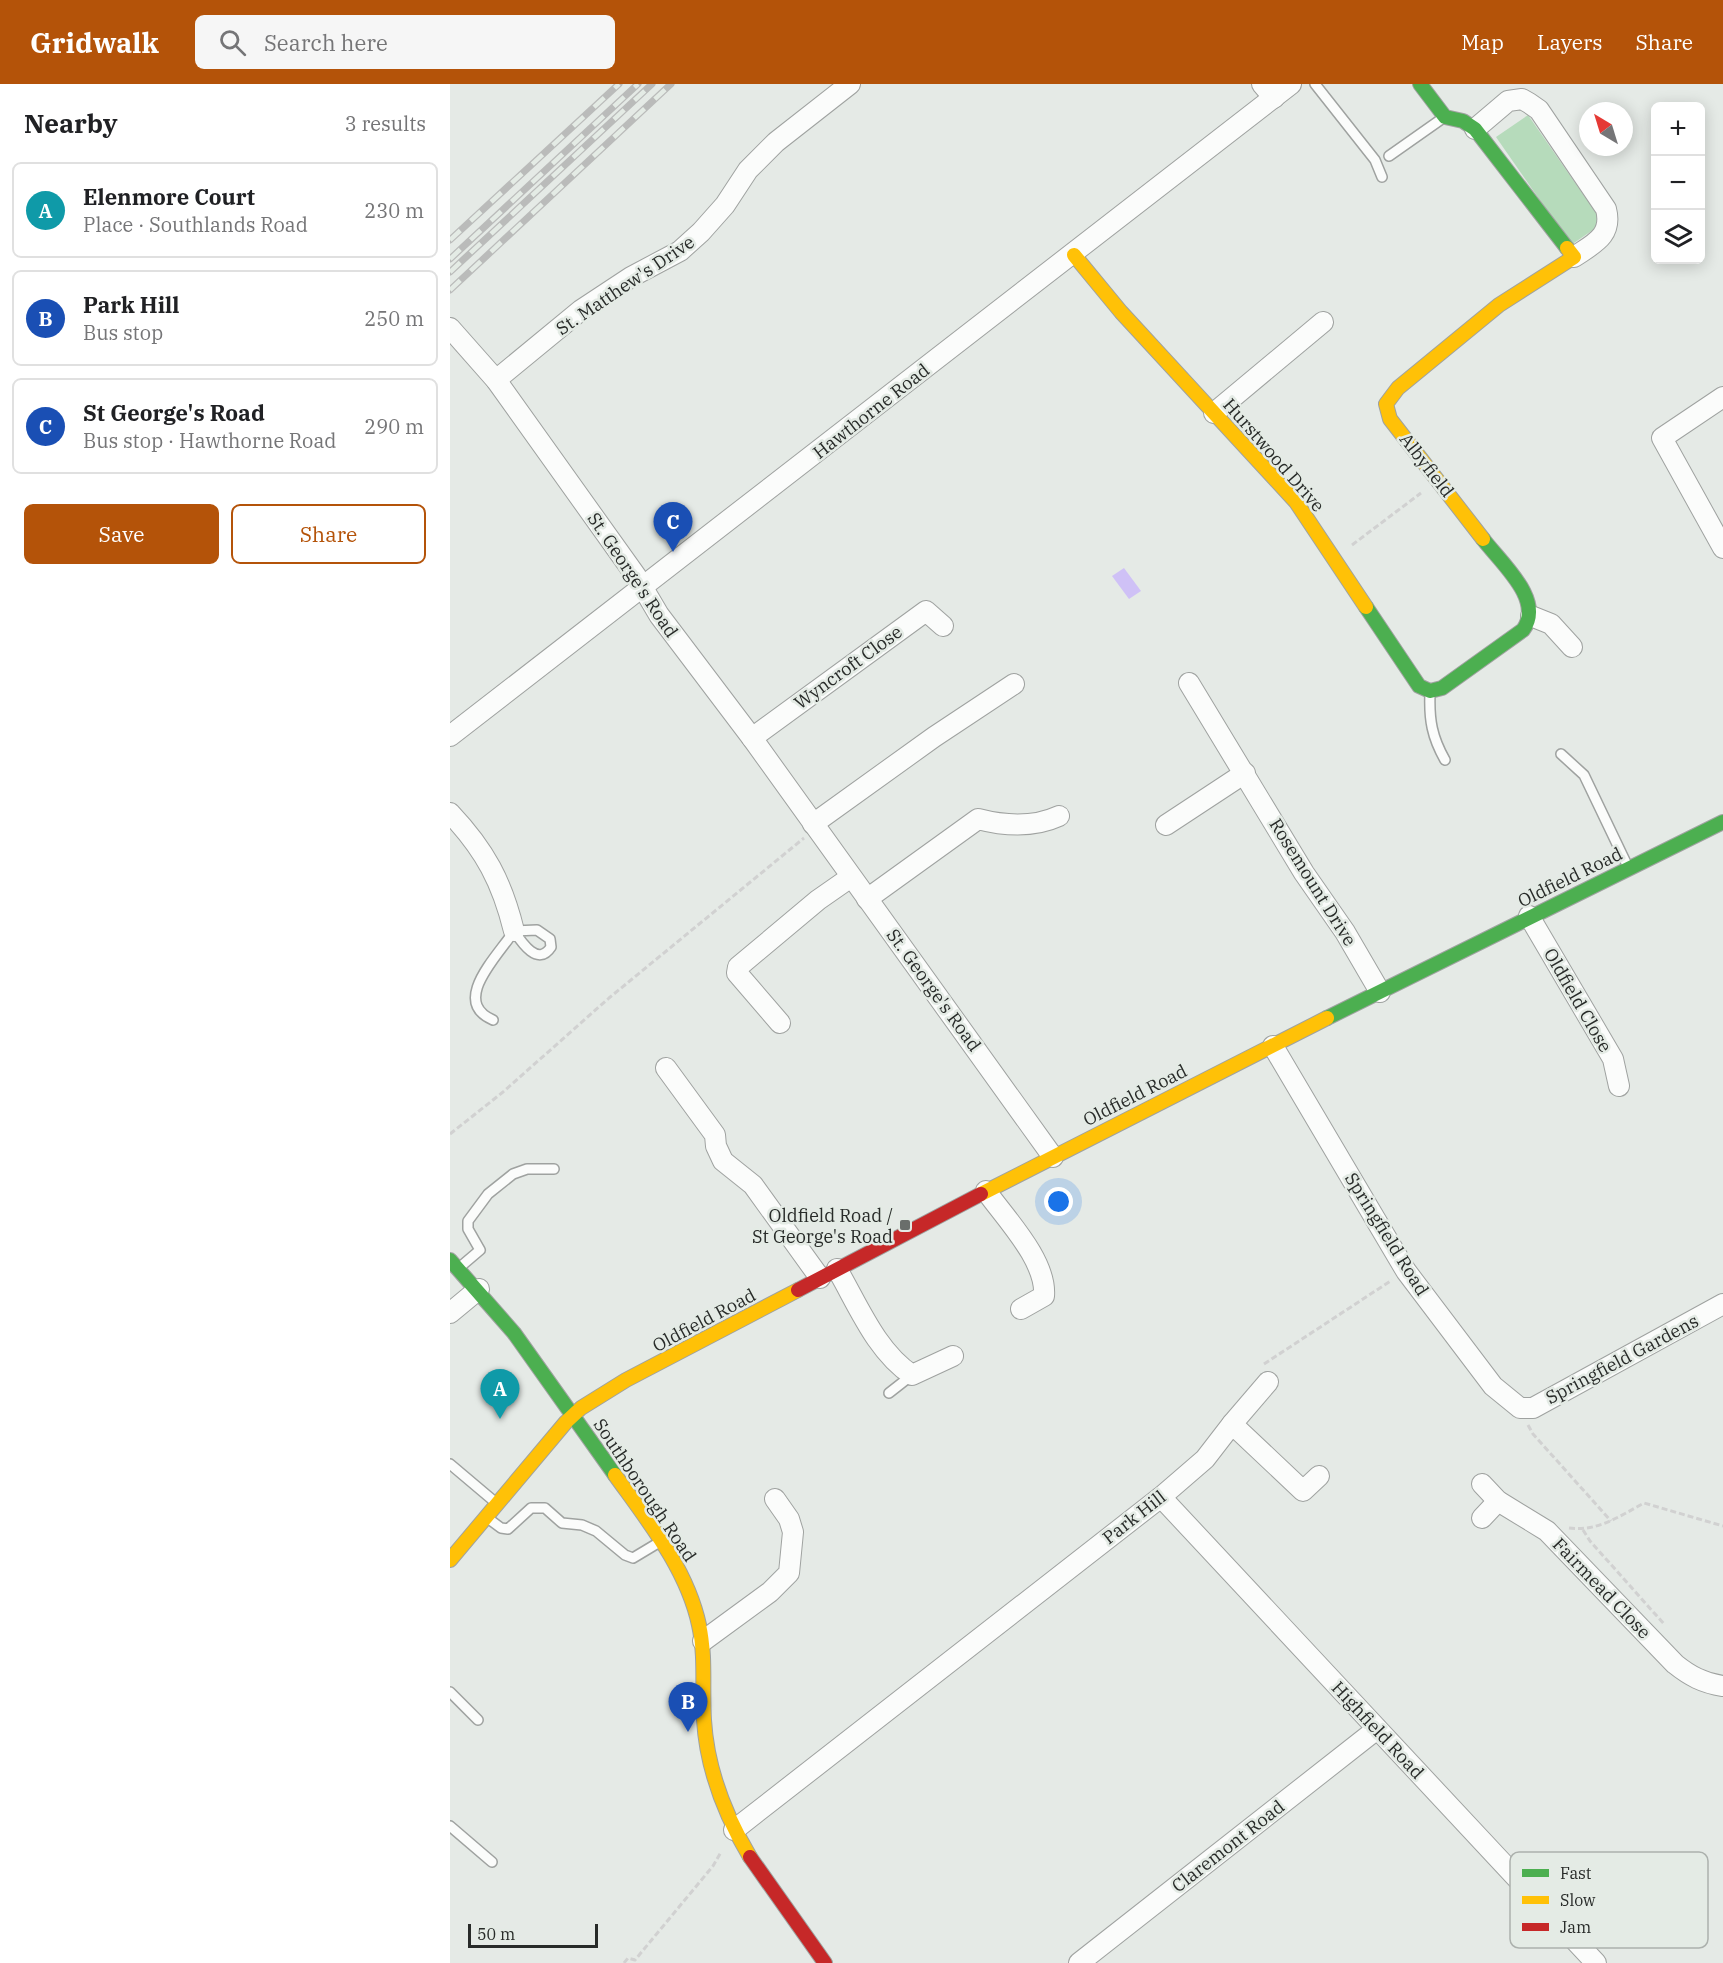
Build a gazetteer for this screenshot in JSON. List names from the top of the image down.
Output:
{
  "streets": {
    "street": [
      "St. Matthew's Drive",
      "Hawthorne Road",
      "Hurstwood Drive",
      "Albyfield",
      "St. George's Road",
      "Wyncroft Close",
      "Oldfield Road",
      "Rosemount Drive",
      "Oldfield Close",
      "Springfield Road",
      "Springfield Gardens",
      "Southborough Road",
      "Park Hill",
      "Fairmead Close",
      "Highfield Road",
      "Claremont Road"
    ]
  },
  "crossings": [
    ["St. Matthew's Drive", "St. George's Road"],
    ["Hawthorne Road", "Hurstwood Drive"],
    ["Hawthorne Road", "St. George's Road"],
    ["St. George's Road", "Wyncroft Close"],
    ["St. George's Road", "Oldfield Road"],
    ["Oldfield Road", "Rosemount Drive"],
    ["Oldfield Road", "Oldfield Close"],
    ["Oldfield Road", "Springfield Road"],
    ["Oldfield Road", "Southborough Road"],
    ["Springfield Road", "Springfield Gardens"],
    ["Southborough Road", "Park Hill"],
    ["Park Hill", "Highfield Road"],
    ["Highfield Road", "Claremont Road"]
  ],
  "places": {
    "transit": ["Oldfield Road / St George's Road"]
  },
  "legend": ["Fast", "Slow", "Jam"],
  "scale_bar": "50 m",
  "north": "top left",
  "page": {
    "header": "Gridwalk",
    "search": "Search here",
    "nav": ["Map", "Layers", "Share"],
    "heading": ["Nearby", "3 results"],
    "map_buttons": ["+", "−"],
    "list": [
      {
        "mark": "A",
        "name": "Elenmore Court",
        "note": "Place · Southlands Road",
        "value": "230 m"
      },
      {
        "mark": "B",
        "name": "Park Hill",
        "note": "Bus stop",
        "value": "250 m"
      },
      {
        "mark": "C",
        "name": "St George's Road",
        "note": "Bus stop · Hawthorne Road",
        "value": "290 m"
      }
    ],
    "buttons": ["Save", "Share"],
    "pins": ["C", "A", "B"],
    "scale": "50 m"
  }
}
